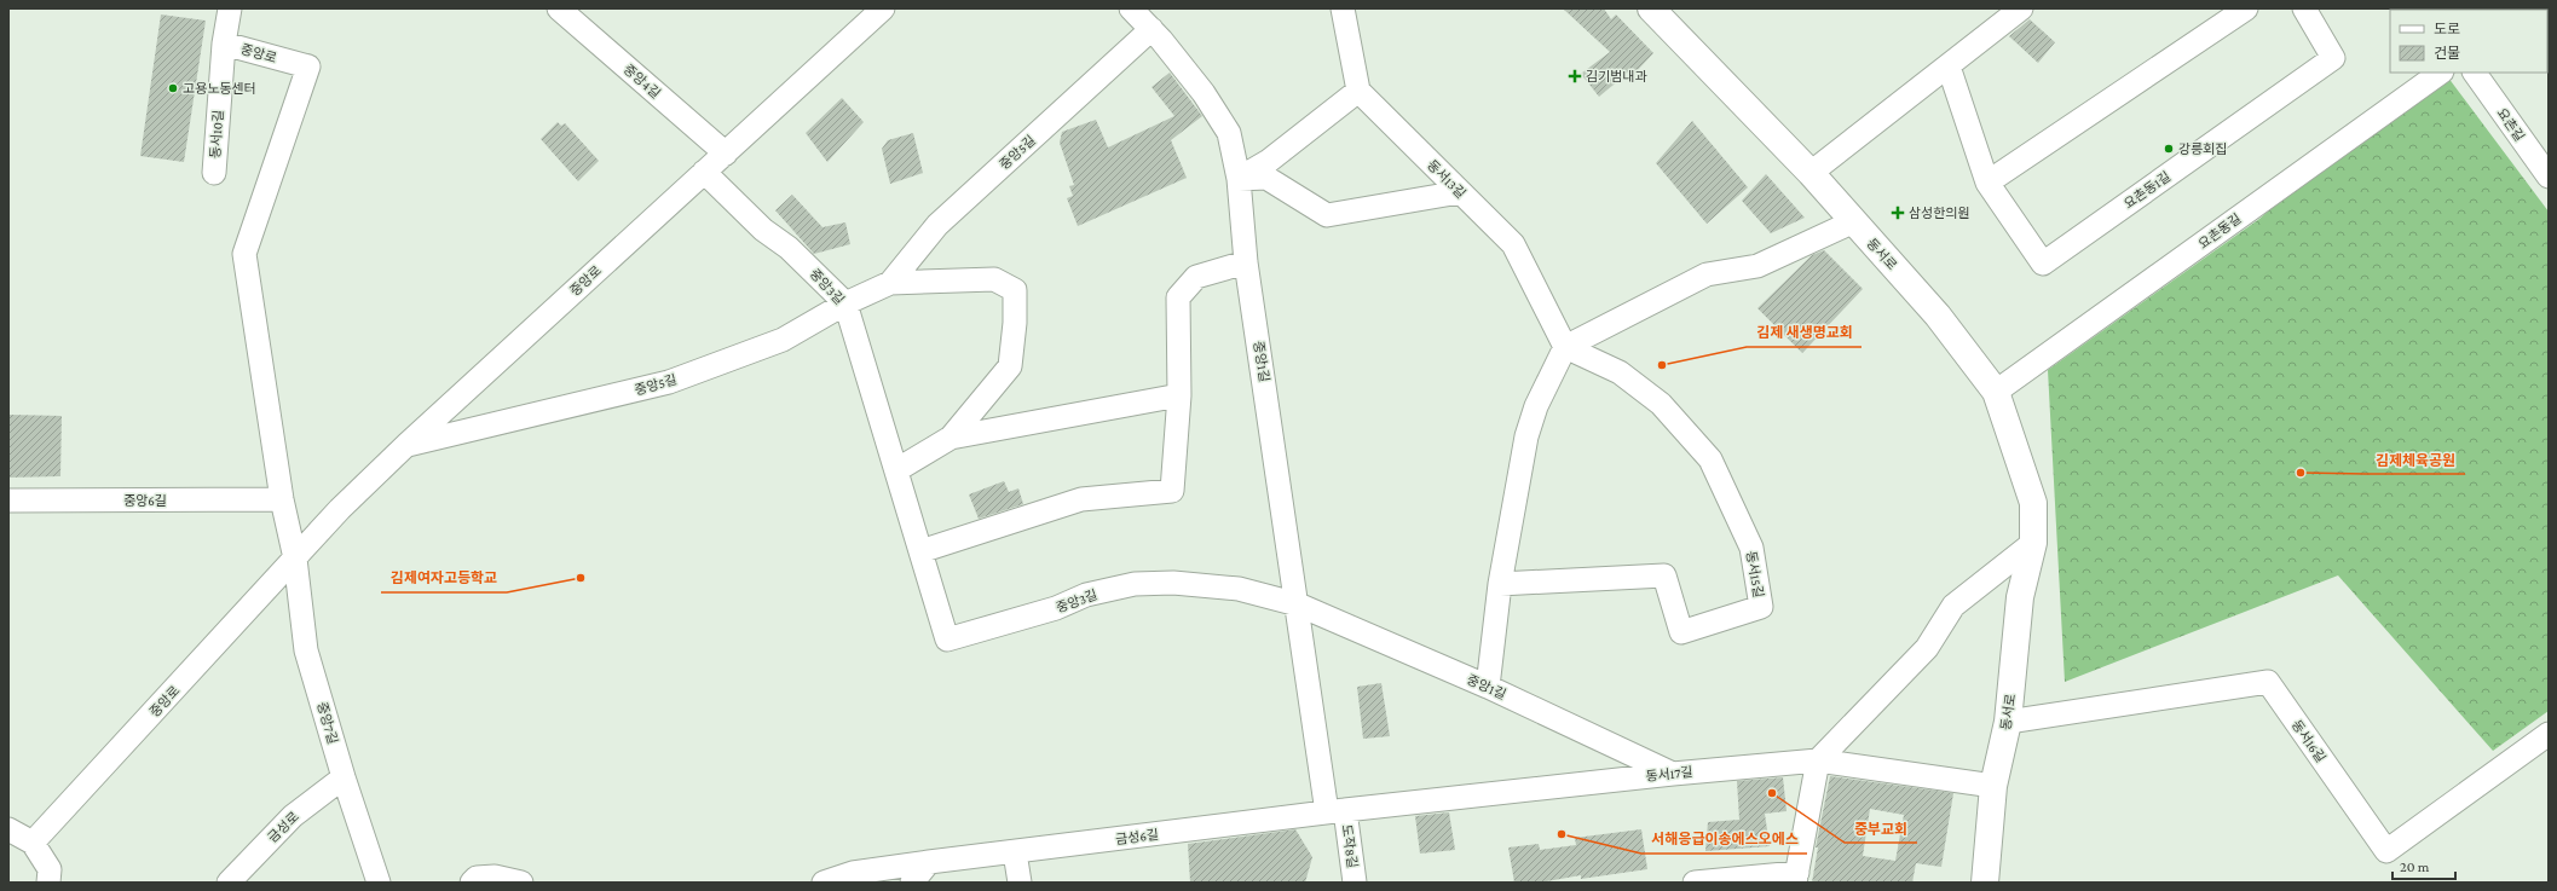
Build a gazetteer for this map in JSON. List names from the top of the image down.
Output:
{
  "streets": {
    "main road": ["동서로"],
    "street": [
      "중앙로",
      "중앙4길",
      "요촌길",
      "동서10길",
      "중앙5길",
      "동서13길",
      "요촌동1길",
      "요촌동길",
      "중앙3길",
      "중앙1길",
      "중앙6길",
      "동서15길",
      "중앙7길",
      "동서16길",
      "동서17길",
      "금성로",
      "금성6길",
      "도작8길"
    ]
  },
  "crossings": [
    ["중앙로", "중앙4길"],
    ["중앙로", "동서10길"],
    ["중앙로", "중앙5길"],
    ["중앙로", "중앙3길"],
    ["중앙로", "중앙6길"],
    ["중앙로", "중앙7길"],
    ["중앙5길", "중앙3길"],
    ["중앙5길", "중앙1길"],
    ["동서13길", "동서15길"],
    ["요촌동길", "동서로"],
    ["동서로", "동서16길"],
    ["동서로", "동서17길"],
    ["중앙3길", "중앙1길"],
    ["중앙1길", "동서17길"],
    ["중앙1길", "금성6길"],
    ["중앙1길", "도작8길"],
    ["중앙7길", "금성로"],
    ["동서17길", "금성6길"],
    ["동서17길", "도작8길"],
    ["금성6길", "도작8길"]
  ],
  "places": {
    "health": ["김기범내과", "삼성한의원"],
    "other": [
      "고용노동센터",
      "강릉회집",
      "김제 새생명교회",
      "김제체육공원",
      "김제여자고등학교",
      "중부교회",
      "서해응급이송에스오에스"
    ]
  },
  "legend": ["도로", "건물"],
  "scale_bar": "20 m"
}
